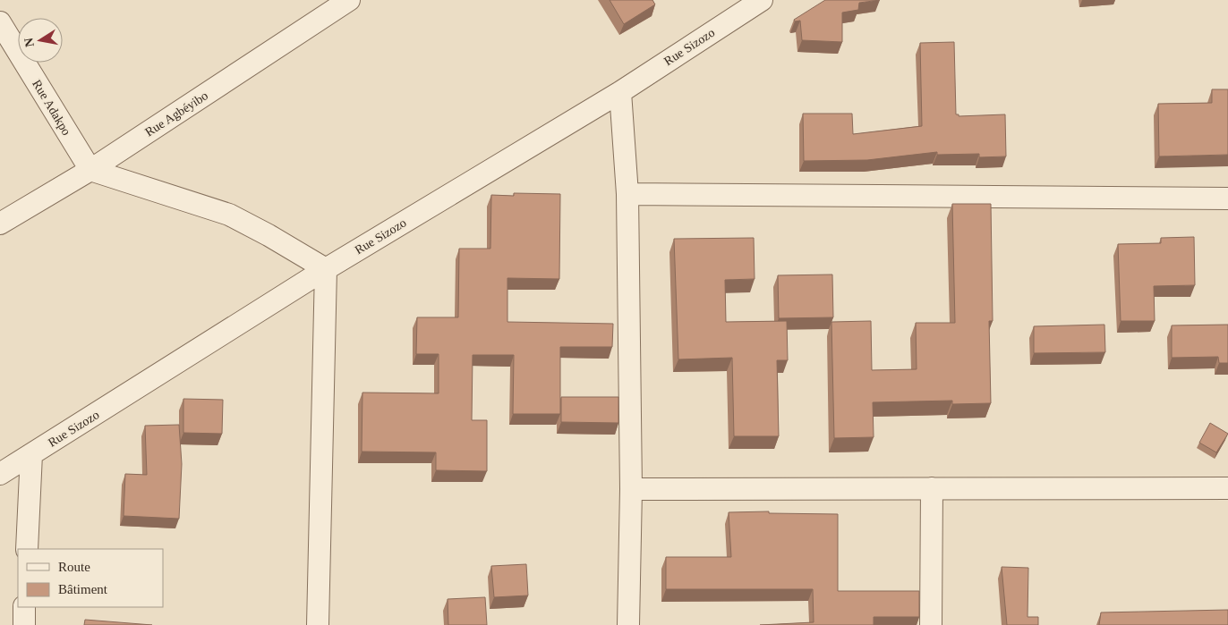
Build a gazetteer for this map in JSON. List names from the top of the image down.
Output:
{
  "streets": {
    "street": ["Rue Sizozo", "Rue Adakpo", "Rue Agbéyibo"]
  },
  "crossings": [
    ["Rue Adakpo", "Rue Agbéyibo"]
  ],
  "legend": ["Route", "Bâtiment"],
  "north": "left"
}
